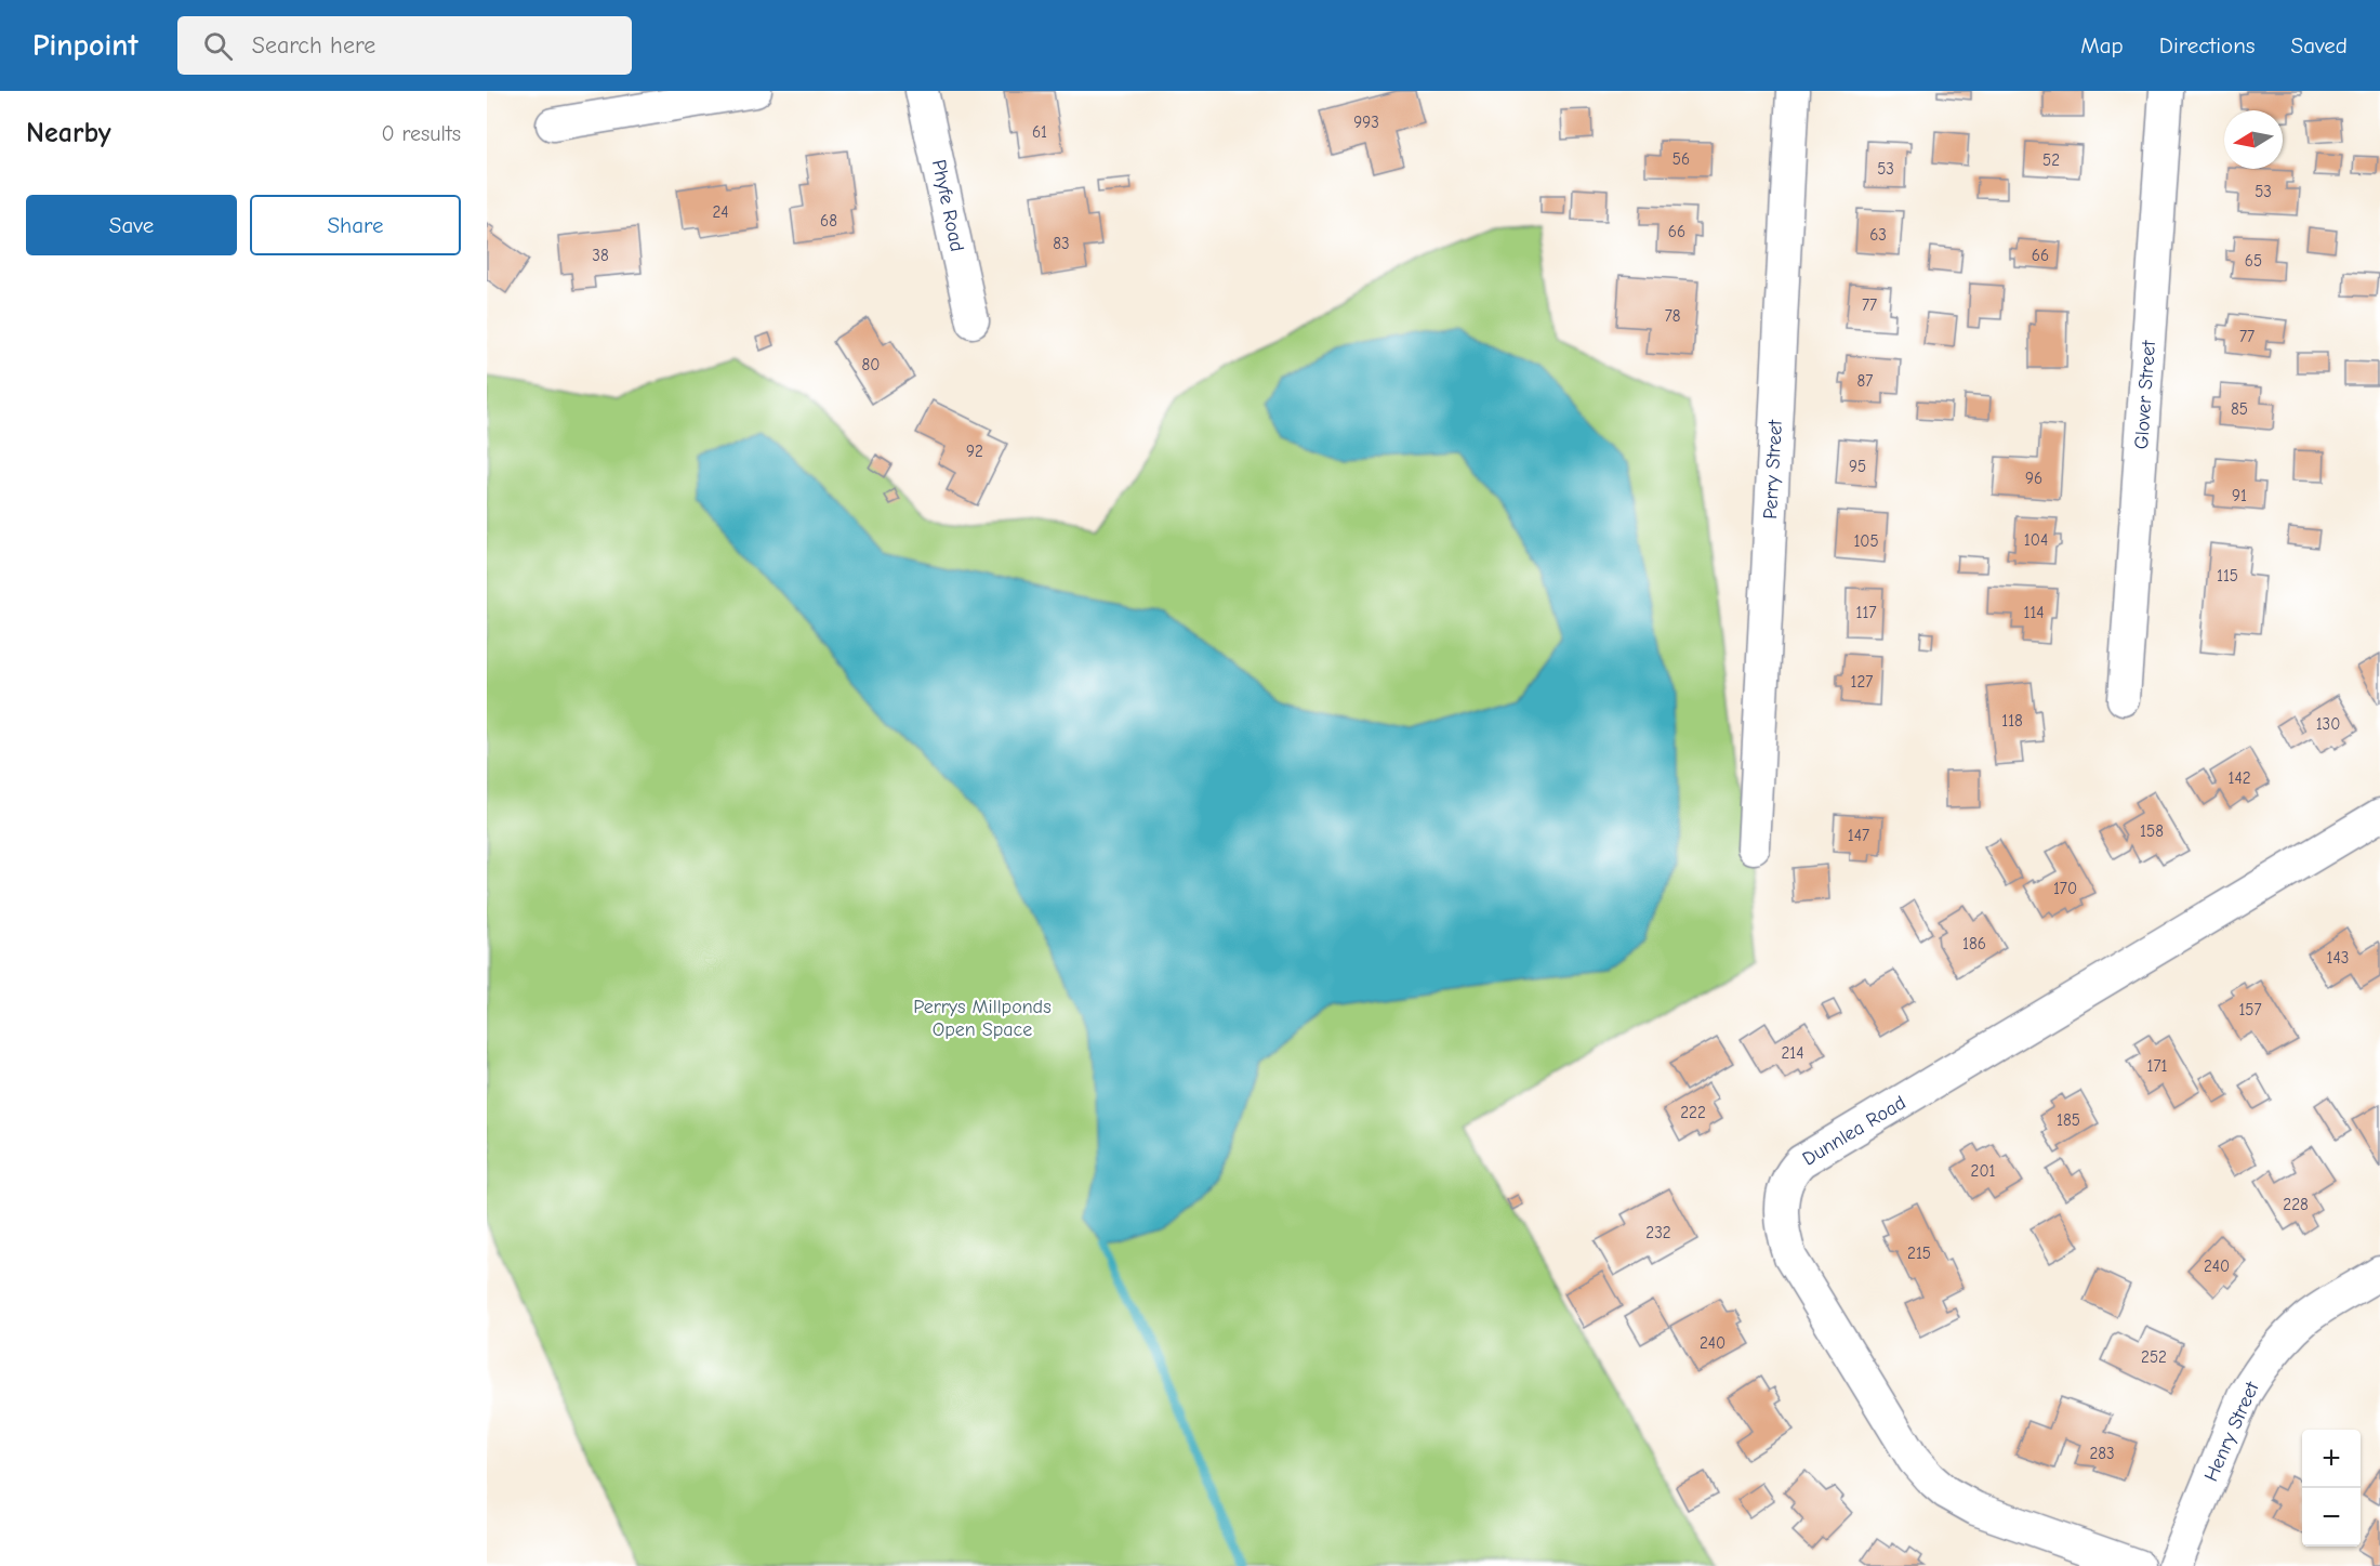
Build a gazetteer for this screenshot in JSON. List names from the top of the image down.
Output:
{
  "streets": {
    "street": [
      "Phyfe Road",
      "Glover Street",
      "Perry Street",
      "Dunnlea Road",
      "Henry Street"
    ]
  },
  "parks": ["Perrys Millponds Open Space"],
  "house_numbers": [
    "993",
    "61",
    "56",
    "52",
    "53",
    "53",
    "24",
    "68",
    "66",
    "63",
    "83",
    "38",
    "66",
    "65",
    "77",
    "78",
    "77",
    "80",
    "87",
    "85",
    "92",
    "95",
    "96",
    "91",
    "104",
    "105",
    "115",
    "117",
    "114",
    "127",
    "118",
    "130",
    "142",
    "158",
    "147",
    "170",
    "186",
    "143",
    "157",
    "214",
    "171",
    "222",
    "185",
    "201",
    "228",
    "232",
    "215",
    "240",
    "240",
    "252",
    "283"
  ],
  "north": "left",
  "page": {
    "header": "Pinpoint",
    "search": "Search here",
    "nav": ["Map", "Directions", "Saved"],
    "heading": ["Nearby", "0 results"],
    "buttons": ["Save", "Share"],
    "map_buttons": ["+", "−"]
  }
}
